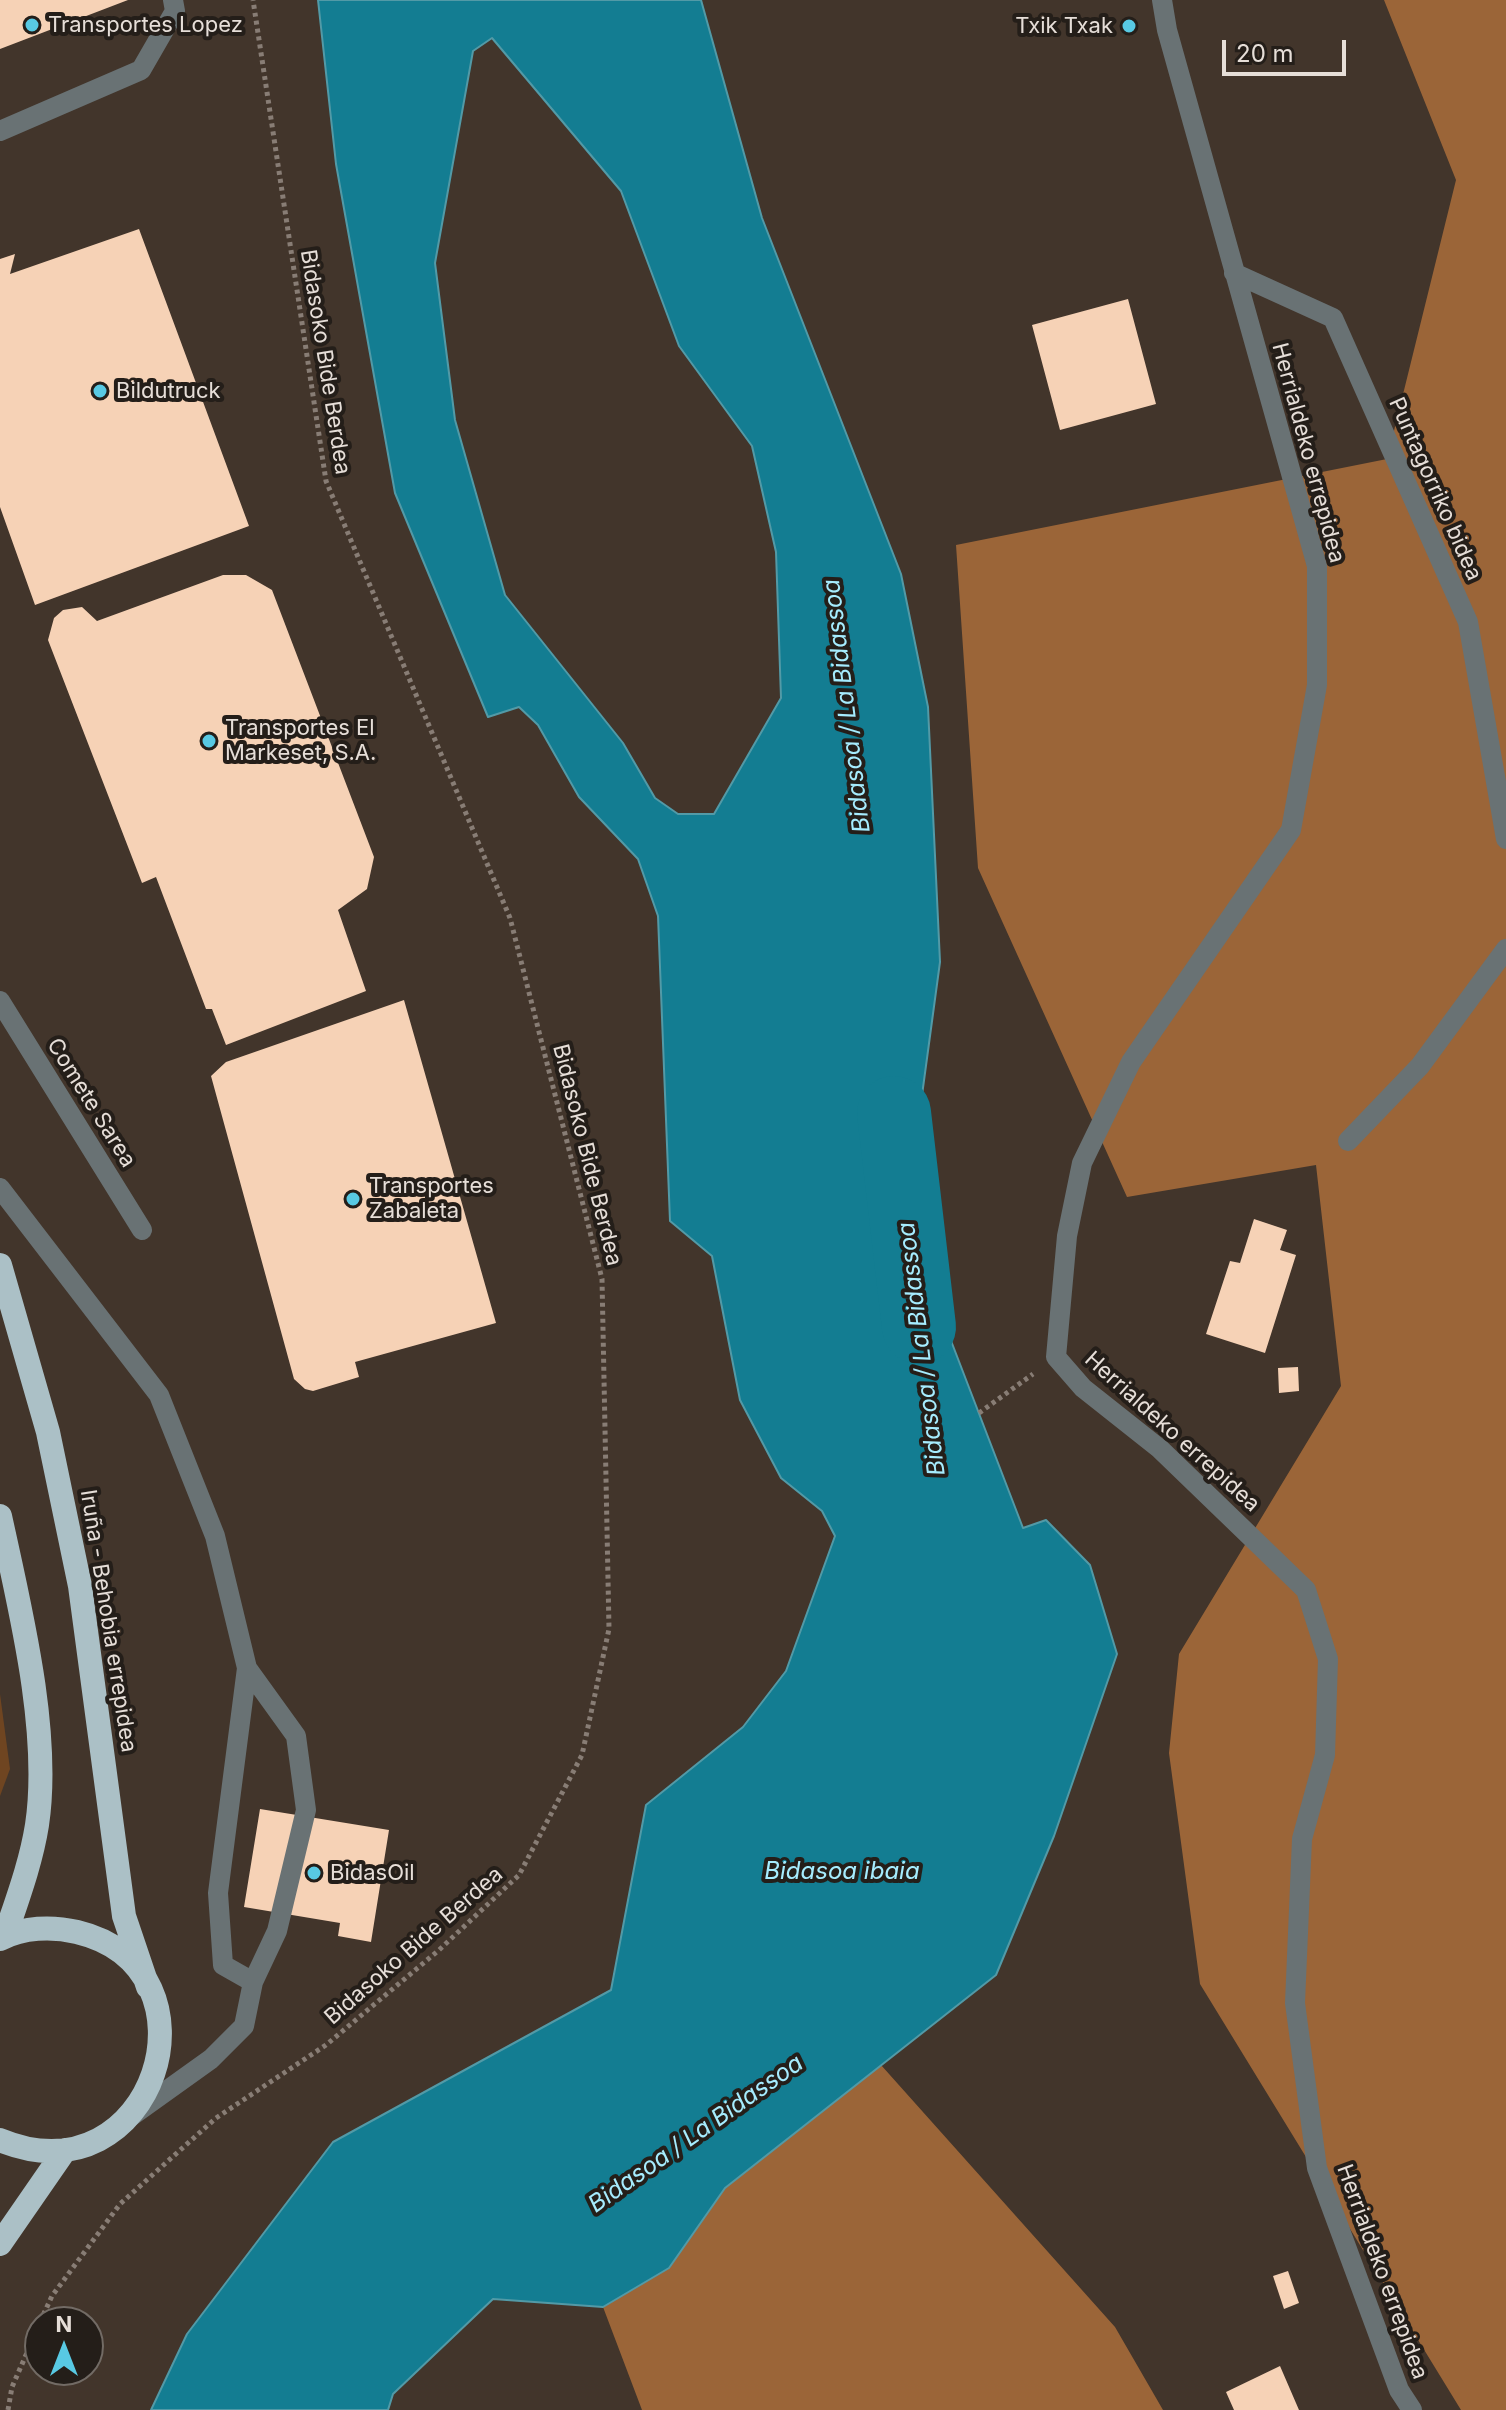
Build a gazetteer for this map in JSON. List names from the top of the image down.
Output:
{
  "streets": {
    "highway": ["Iruña - Behobia errepidea"],
    "street": ["Herrialdeko errepidea", "Puntagorriko bidea", "Comete Sarea"],
    "path": ["Bidasoko Bide Berdea"]
  },
  "crossings": [
    ["Herrialdeko errepidea", "Puntagorriko bidea"]
  ],
  "water": ["Bidasoa / La Bidassoa", "Bidasoa ibaia"],
  "places": [
    "Transportes Lopez",
    "Txik Txak",
    "Bildutruck",
    "Transportes El Markeset, S.A.",
    "Transportes Zabaleta",
    "BidasOil"
  ],
  "scale_bar": "20 m",
  "north": "top"
}
